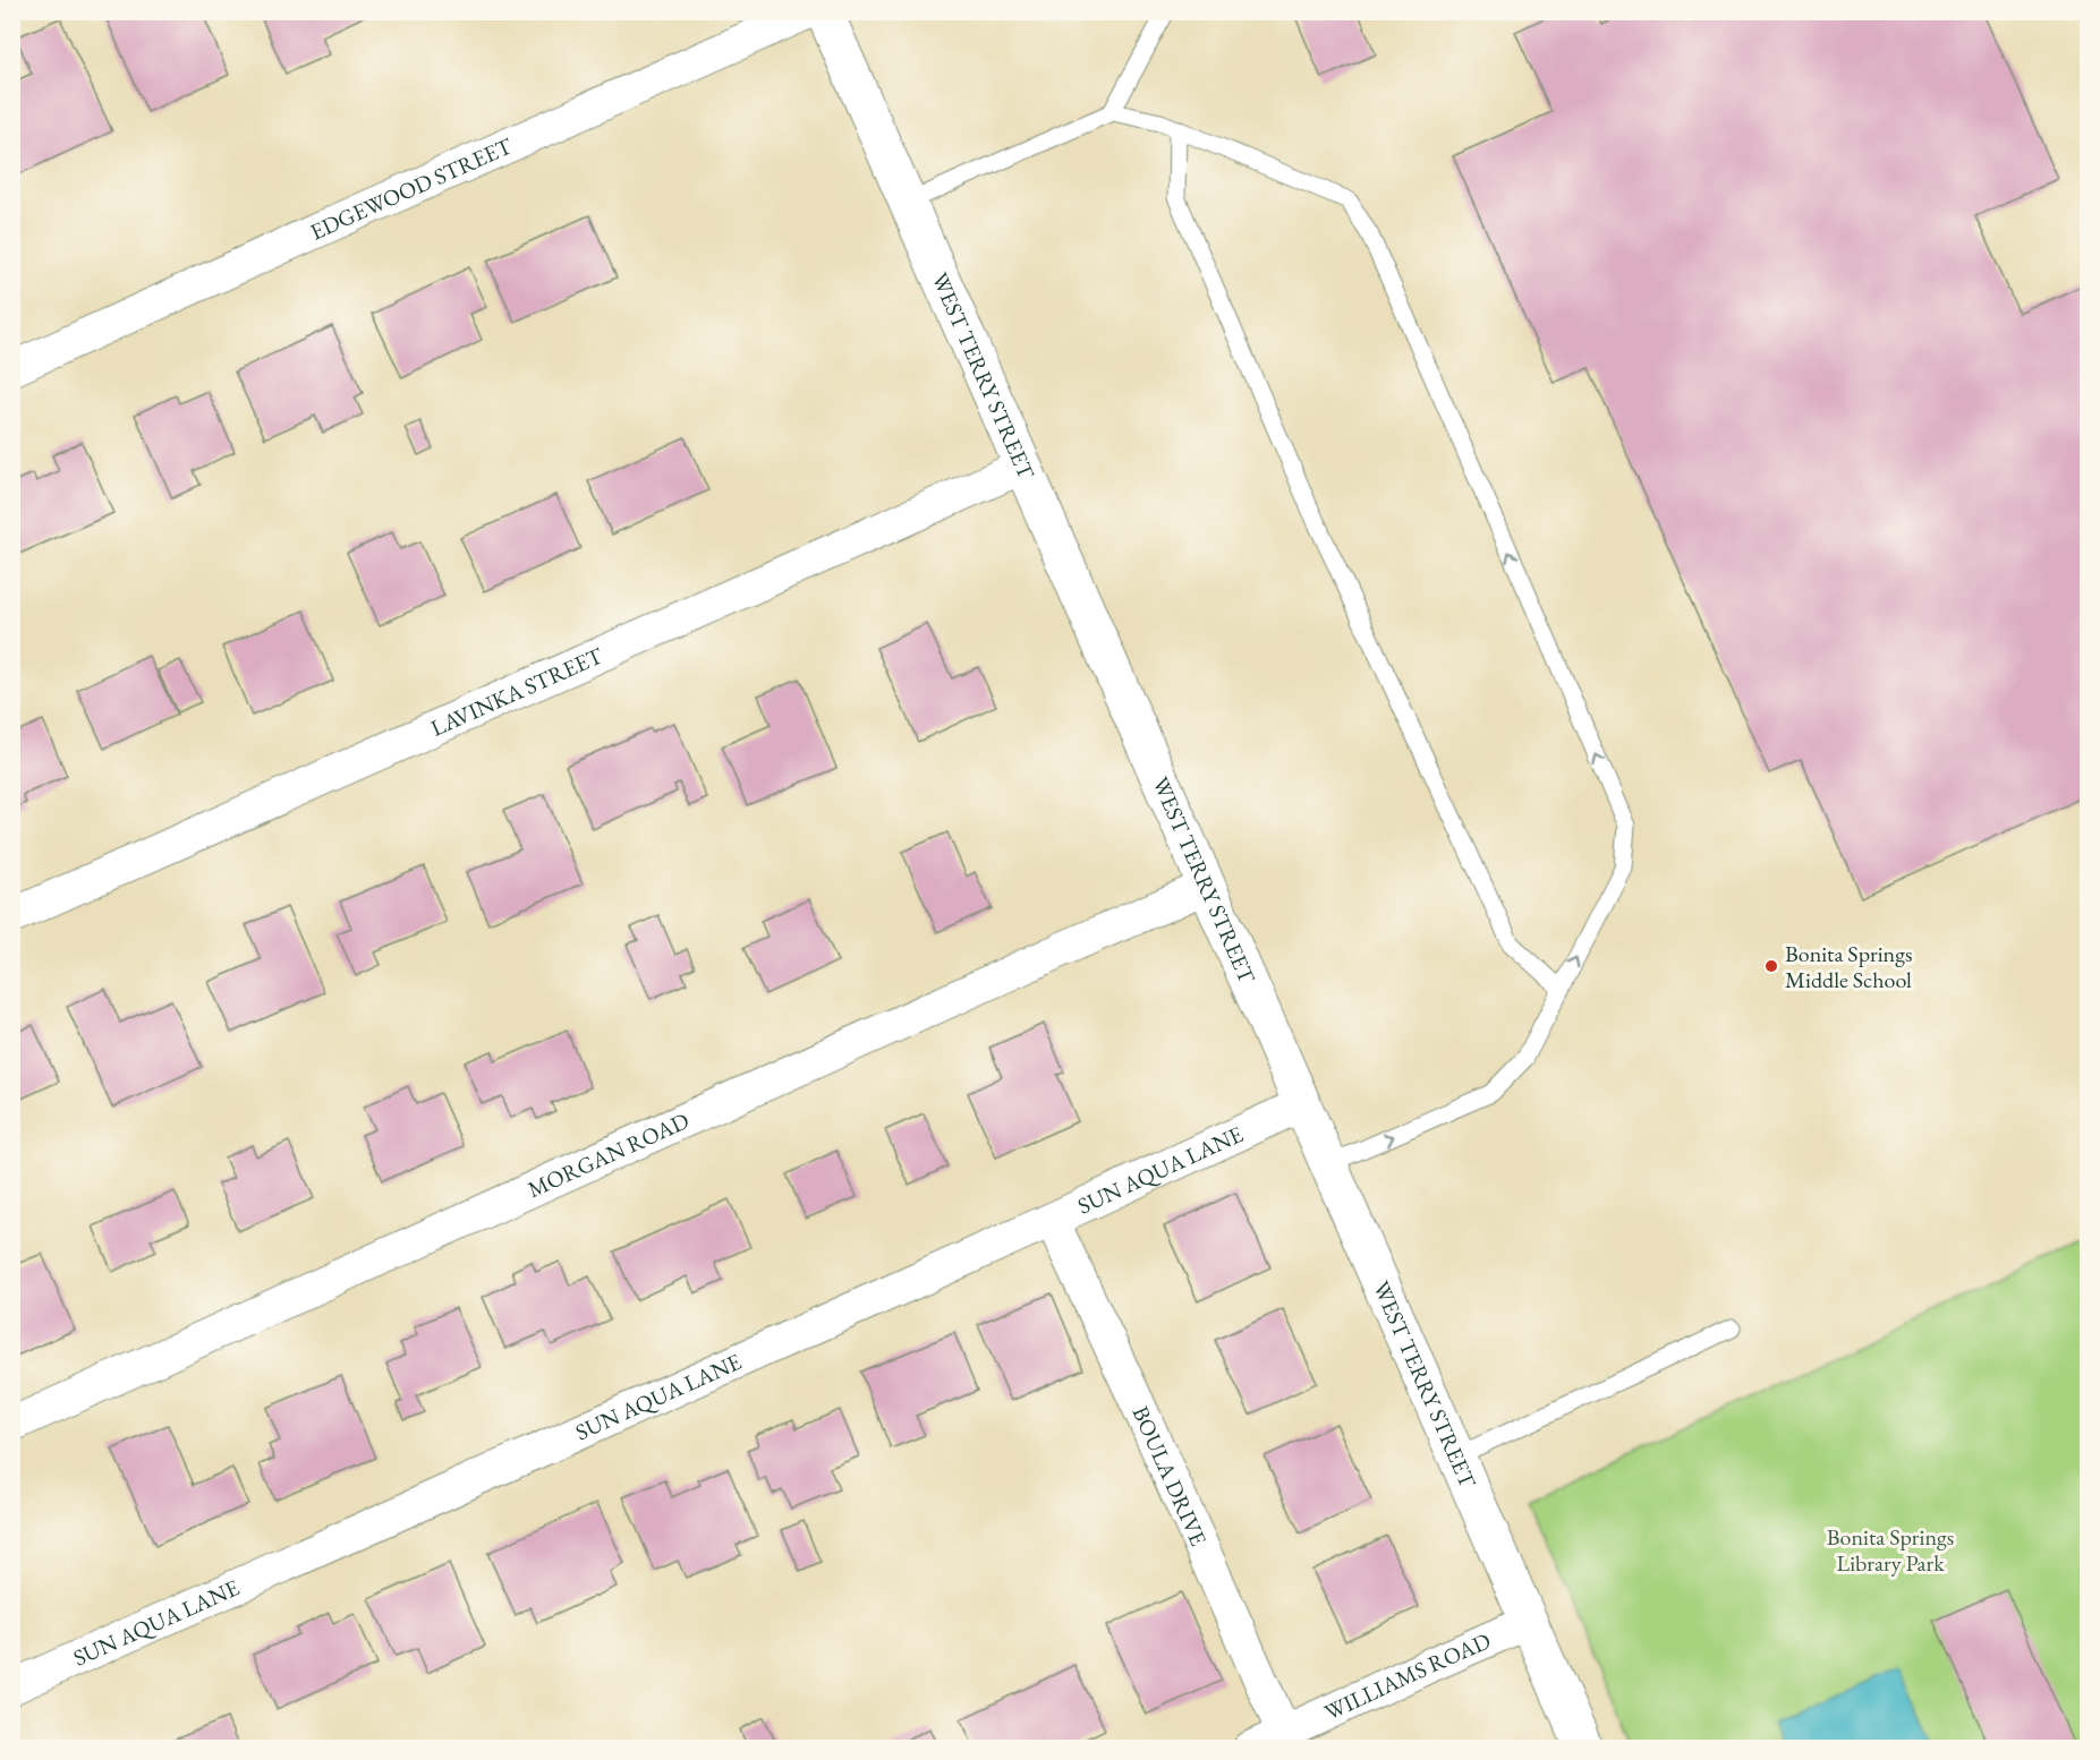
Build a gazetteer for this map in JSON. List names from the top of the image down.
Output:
{
  "streets": {
    "street": [
      "EDGEWOOD STREET",
      "WEST TERRY STREET",
      "LAVINKA STREET",
      "MORGAN ROAD",
      "SUN AQUA LANE",
      "BOULA DRIVE",
      "WILLIAMS ROAD"
    ]
  },
  "crossings": [
    ["WEST TERRY STREET", "LAVINKA STREET"],
    ["WEST TERRY STREET", "MORGAN ROAD"],
    ["WEST TERRY STREET", "SUN AQUA LANE"],
    ["WEST TERRY STREET", "WILLIAMS ROAD"],
    ["SUN AQUA LANE", "BOULA DRIVE"],
    ["BOULA DRIVE", "WILLIAMS ROAD"]
  ],
  "parks": ["Bonita Springs Library Park"],
  "places": ["Bonita Springs Middle School"]
}
